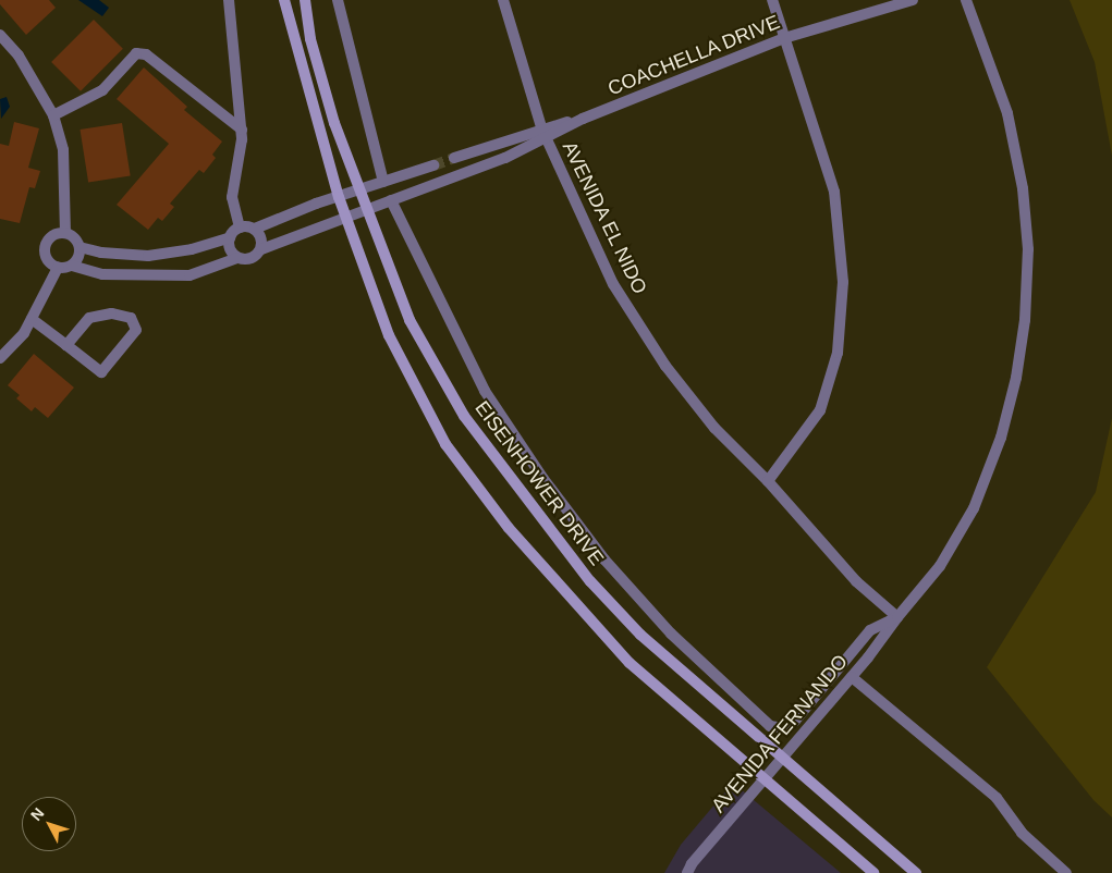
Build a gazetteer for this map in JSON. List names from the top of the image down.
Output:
{
  "streets": {
    "main road": ["EISENHOWER DRIVE"],
    "street": ["COACHELLA DRIVE", "AVENIDA EL NIDO", "AVENIDA FERNANDO"]
  },
  "crossings": [
    ["COACHELLA DRIVE", "AVENIDA EL NIDO"],
    ["COACHELLA DRIVE", "EISENHOWER DRIVE"],
    ["AVENIDA EL NIDO", "AVENIDA FERNANDO"],
    ["EISENHOWER DRIVE", "AVENIDA FERNANDO"]
  ],
  "north": "top left"
}
